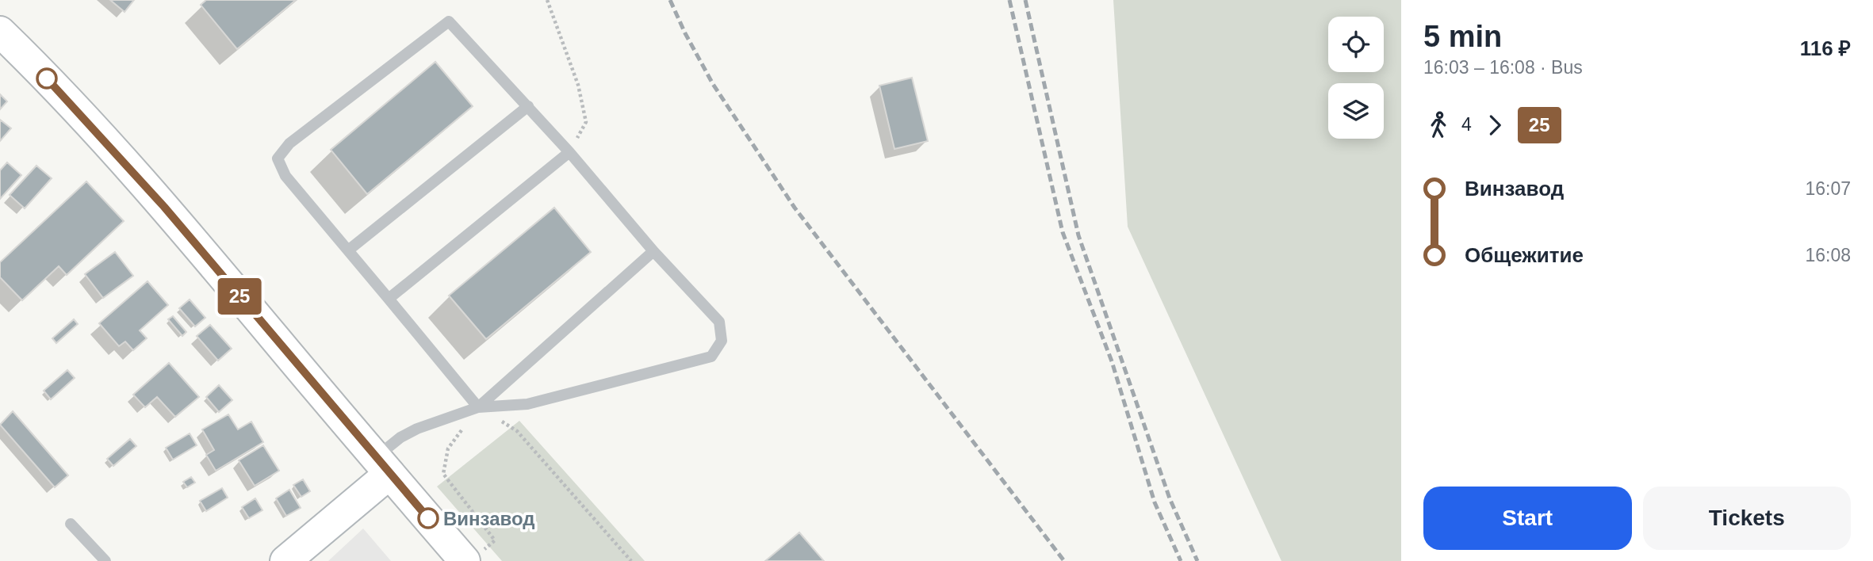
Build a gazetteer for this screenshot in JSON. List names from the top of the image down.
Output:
{
  "places": ["Винзавод"],
  "lines": ["bus line 25"],
  "page": {
    "on_map": "25",
    "heading": ["5 min", "16:03 – 16:08 · Bus", "116 ₽"],
    "legs": ["4", "25"],
    "list": [
      {
        "name": "Винзавод",
        "value": "16:07"
      },
      {
        "name": "Общежитие",
        "value": "16:08"
      }
    ],
    "buttons": ["Start", "Tickets"]
  }
}
